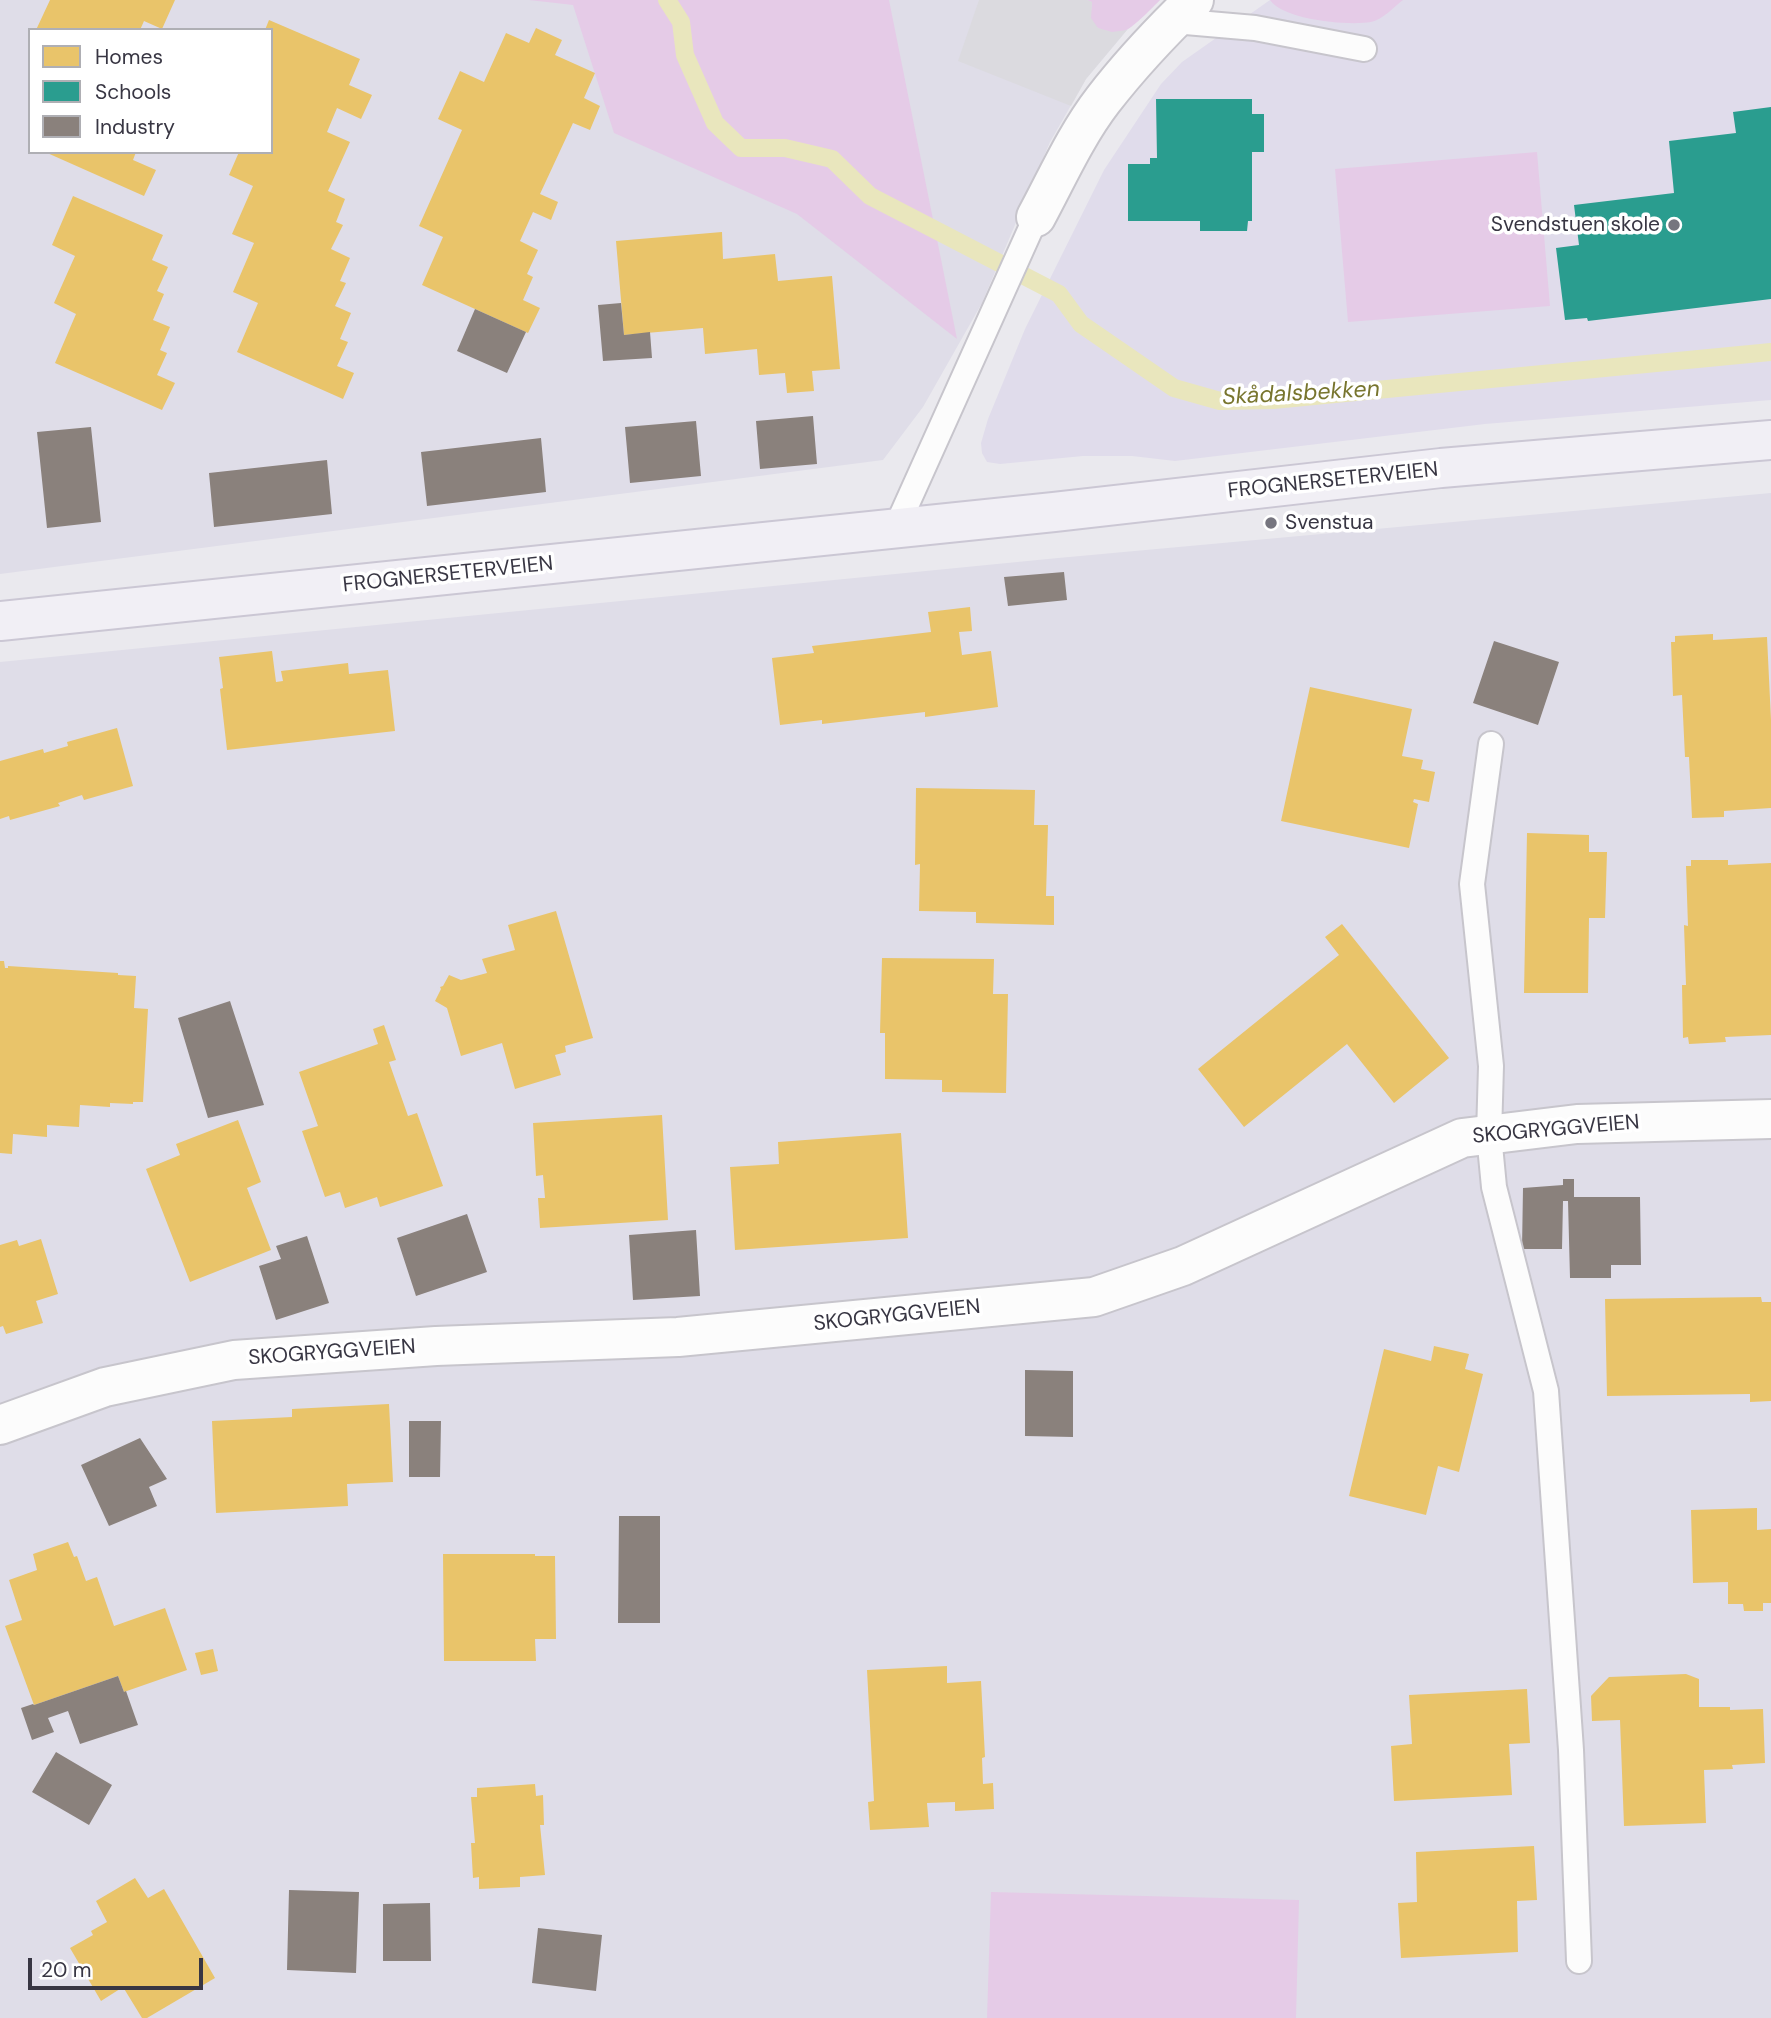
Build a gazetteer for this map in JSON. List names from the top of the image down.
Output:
{
  "streets": {
    "main road": ["FROGNERSETERVEIEN"],
    "street": ["SKOGRYGGVEIEN"]
  },
  "water": ["Skådalsbekken"],
  "places": ["Svendstuen skole", "Svenstua"],
  "legend": ["Homes", "Schools", "Industry"],
  "scale_bar": "20 m"
}
